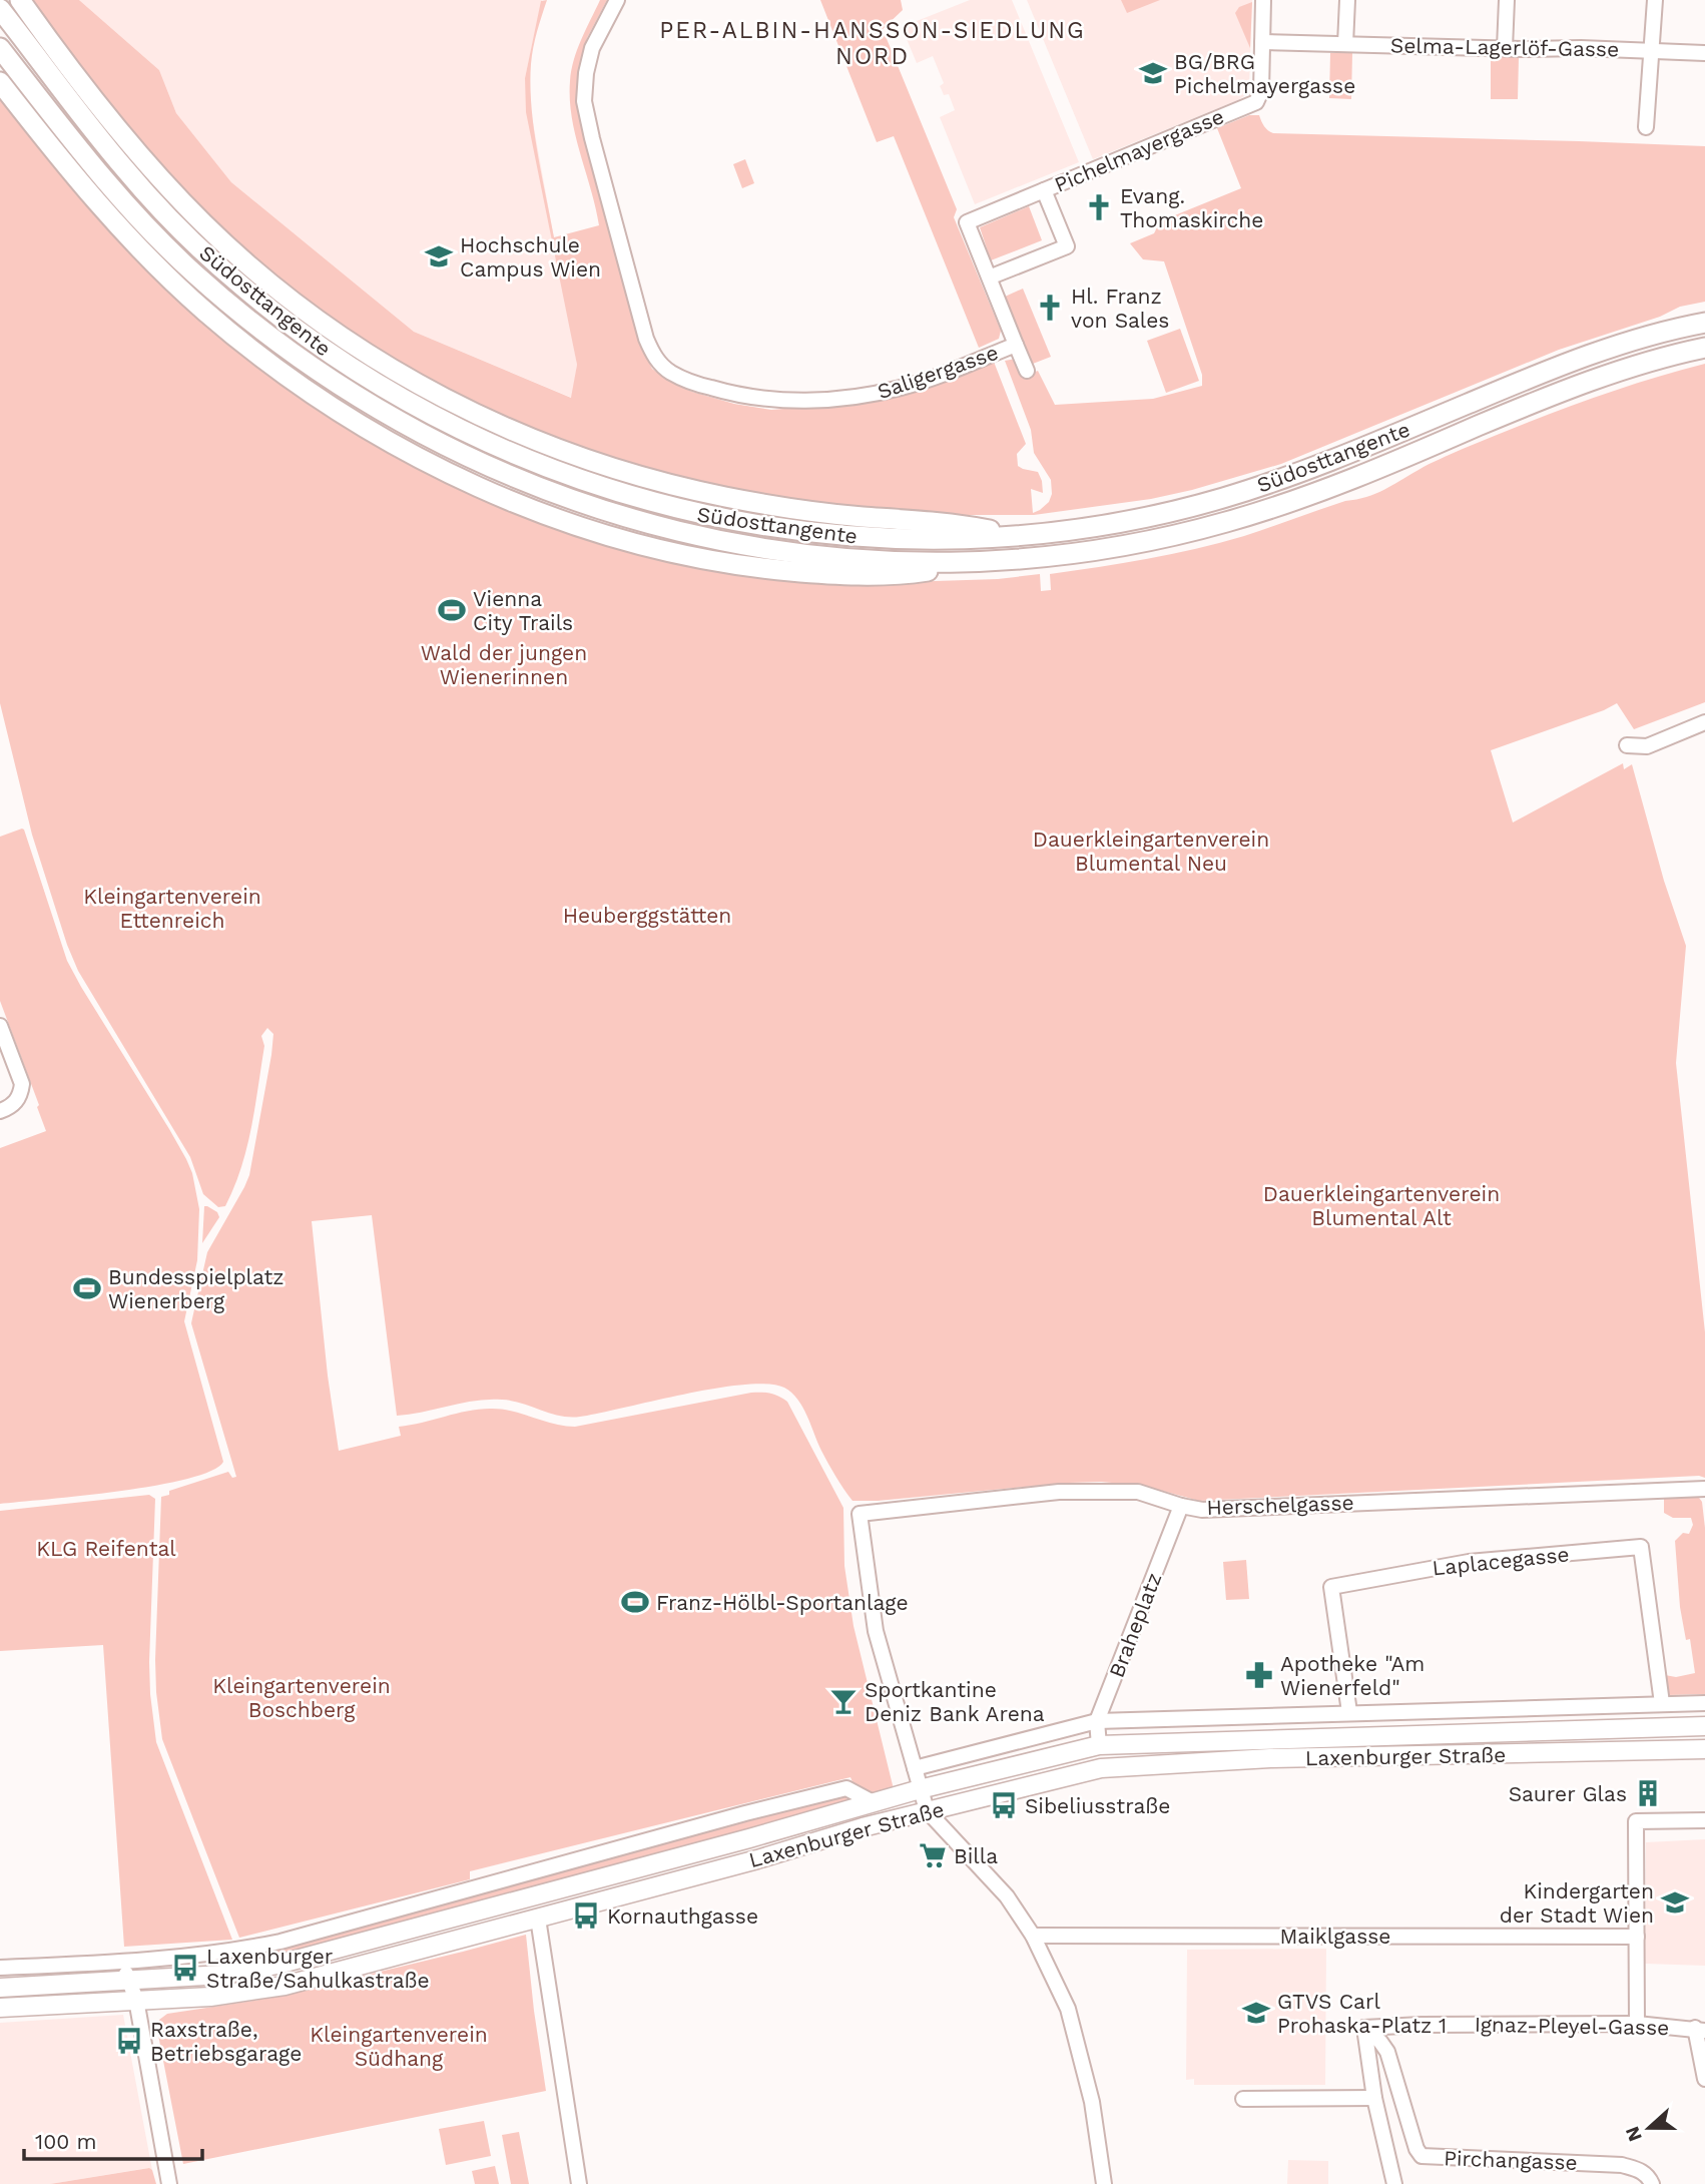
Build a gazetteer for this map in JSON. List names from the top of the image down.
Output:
{
  "streets": {
    "highway": ["Südosttangente"],
    "main road": ["Laxenburger Straße"],
    "street": [
      "Selma-Lagerlöf-Gasse",
      "Pichelmayergasse",
      "Saligergasse",
      "Herschelgasse",
      "Laplacegasse",
      "Braheplatz",
      "Maiklgasse",
      "Ignaz-Pleyel-Gasse",
      "Pirchangasse"
    ]
  },
  "crossings": [
    ["Selma-Lagerlöf-Gasse", "Pichelmayergasse"],
    ["Pichelmayergasse", "Saligergasse"],
    ["Herschelgasse", "Braheplatz"],
    ["Herschelgasse", "Laxenburger Straße"],
    ["Laplacegasse", "Laxenburger Straße"],
    ["Braheplatz", "Laxenburger Straße"],
    ["Ignaz-Pleyel-Gasse", "Pirchangasse"]
  ],
  "districts": ["PER-ALBIN-HANSSON-SIEDLUNG NORD"],
  "parks": [
    "Wald der jungen Wienerinnen",
    "Dauerkleingartenverein Blumental Neu",
    "Kleingartenverein Ettenreich",
    "Heuberggstätten",
    "Dauerkleingartenverein Blumental Alt",
    "KLG Reifental",
    "Kleingartenverein Boschberg",
    "Kleingartenverein Südhang"
  ],
  "places": {
    "school or university": [
      "BG/BRG Pichelmayergasse",
      "Hochschule Campus Wien",
      "Kindergarten der Stadt Wien",
      "GTVS Carl Prohaska-Platz 1"
    ],
    "church": ["Evang. Thomaskirche", "Hl. Franz von Sales"],
    "sports": ["Vienna City Trails", "Bundesspielplatz Wienerberg", "Franz-Hölbl-Sportanlage"],
    "pharmacy": ["Apotheke \"Am Wienerfeld\""],
    "bar": ["Sportkantine Deniz Bank Arena"],
    "building": ["Saurer Glas"],
    "bus stop": [
      "Sibeliusstraße",
      "Kornauthgasse",
      "Laxenburger Straße/Sahulkastraße",
      "Raxstraße, Betriebsgarage"
    ],
    "supermarket": ["Billa"]
  },
  "scale_bar": "100 m",
  "north": "left"
}
